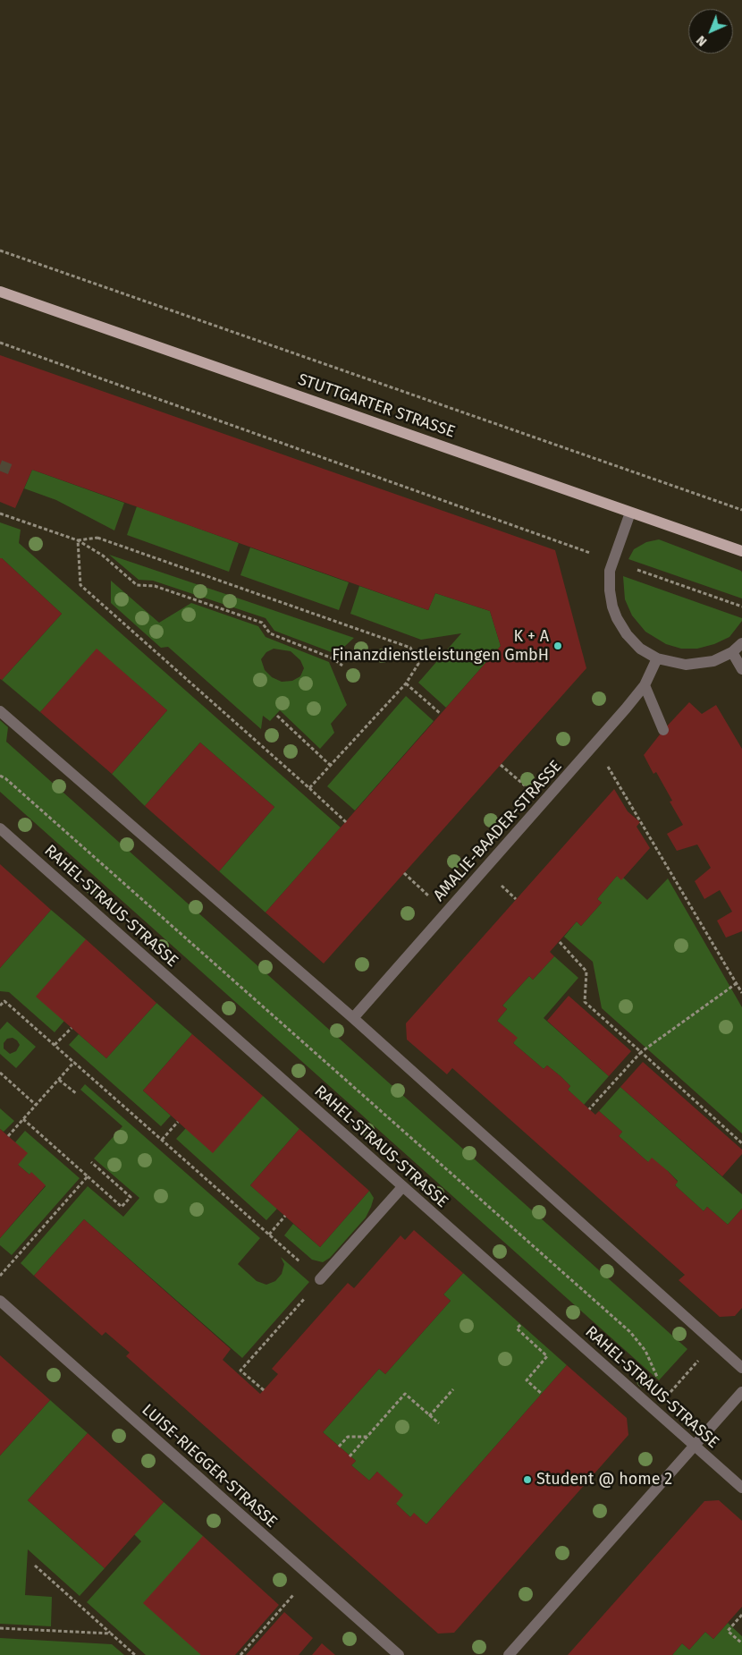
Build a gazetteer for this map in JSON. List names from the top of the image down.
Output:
{
  "streets": {
    "main road": ["STUTTGARTER STRASSE"],
    "street": ["AMALIE-BAADER-STRASSE", "RAHEL-STRAUS-STRASSE", "LUISE-RIEGGER-STRASSE"]
  },
  "places": ["K + A Finanzdienstleistungen GmbH", "Student @ home 2"],
  "north": "bottom left"
}
